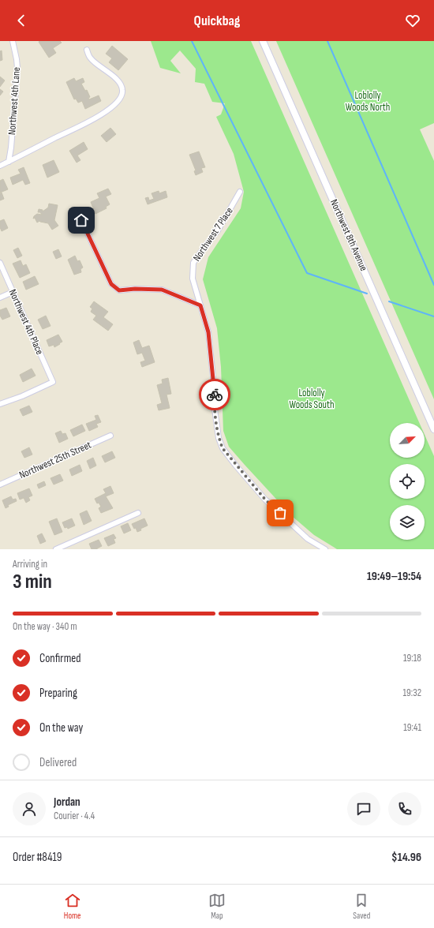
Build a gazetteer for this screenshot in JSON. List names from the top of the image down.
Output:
{
  "streets": {
    "street": [
      "Northwest 4th Lane",
      "Northwest 7 Place",
      "Northwest 8th Avenue",
      "Northwest 4th Place",
      "Northwest 25th Street"
    ]
  },
  "parks": ["Loblolly Woods North", "Loblolly Woods South"],
  "north": "top right",
  "page": {
    "header": "Quickbag",
    "heading": ["3 min", "Arriving in", "19:49–19:54"],
    "panel": [
      "Jordan",
      "Courier · 4.4",
      "Order #8419",
      "$14.96"
    ],
    "bar": "On the way · 340 m",
    "list": [
      ["Confirmed", "19:18"],
      ["Preparing", "19:32"],
      ["On the way", "19:41"],
      "Delivered"
    ],
    "tabs": ["Home", "Map", "Saved"]
  }
}
